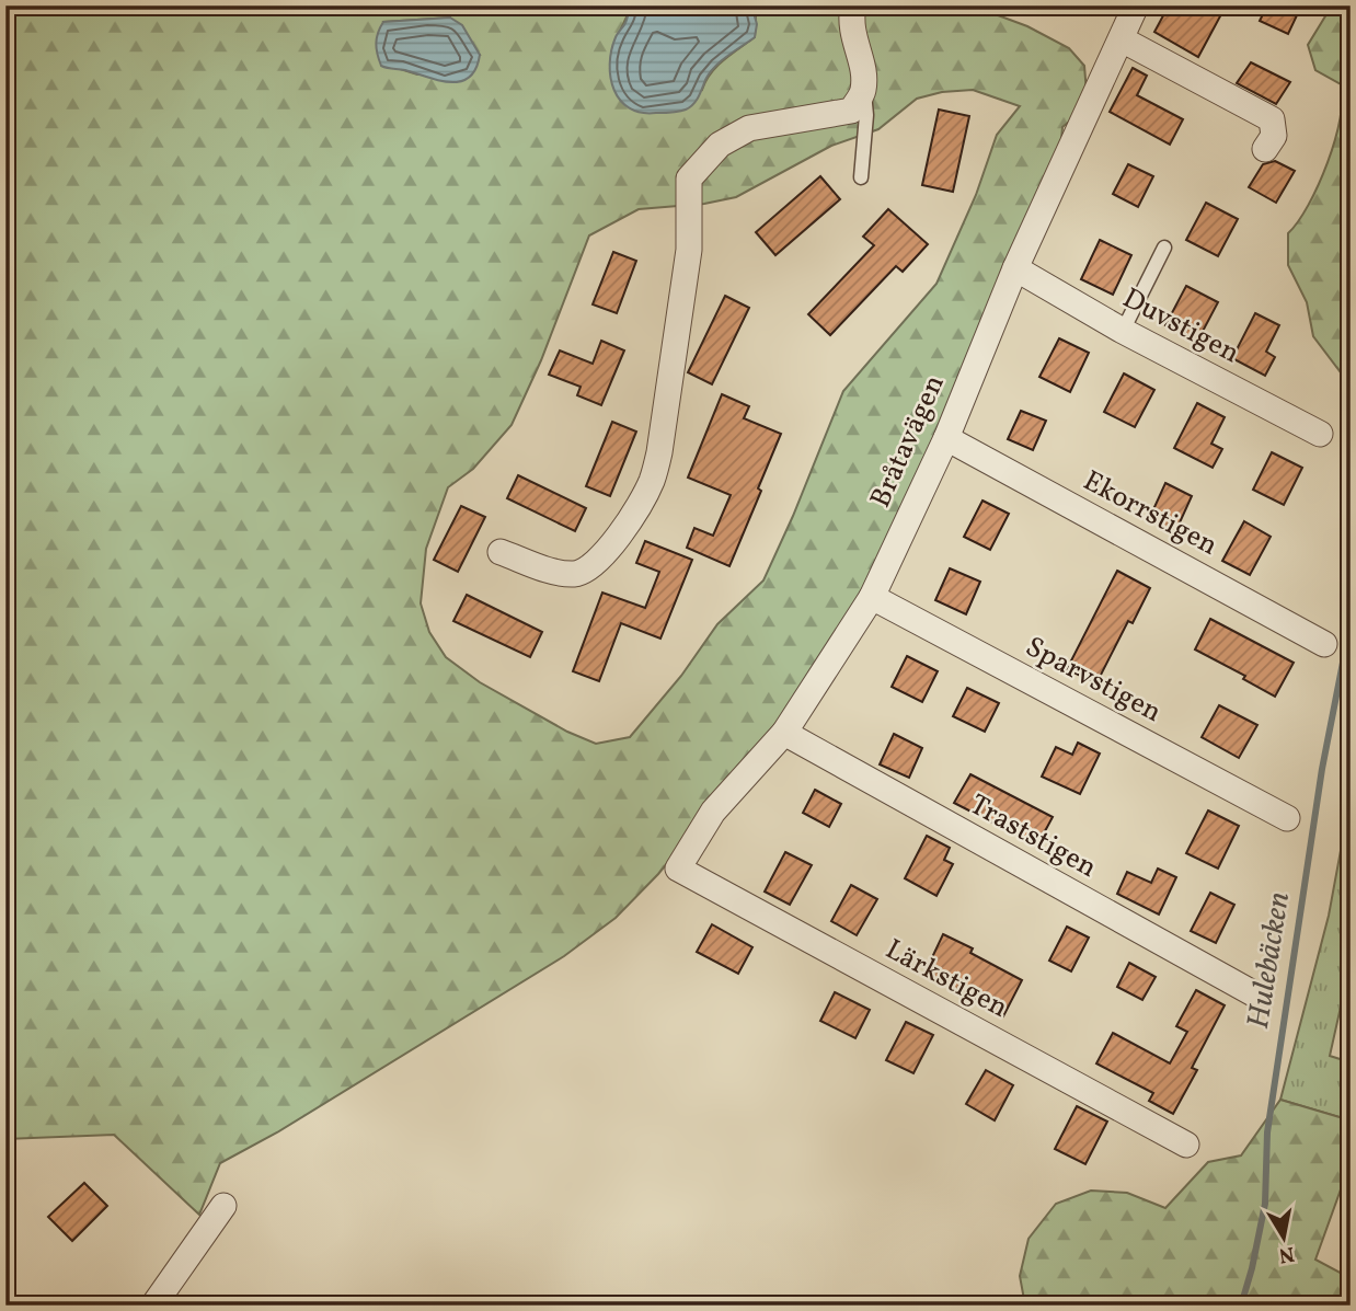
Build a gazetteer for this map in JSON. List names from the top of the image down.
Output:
{
  "streets": {
    "street": [
      "Duvstigen",
      "Bråtavägen",
      "Ekorrstigen",
      "Sparvstigen",
      "Traststigen",
      "Lärkstigen"
    ]
  },
  "crossings": [
    ["Duvstigen", "Bråtavägen"],
    ["Bråtavägen", "Ekorrstigen"],
    ["Bråtavägen", "Sparvstigen"],
    ["Bråtavägen", "Traststigen"],
    ["Bråtavägen", "Lärkstigen"]
  ],
  "water": ["Hulebäcken"],
  "north": "bottom"
}
